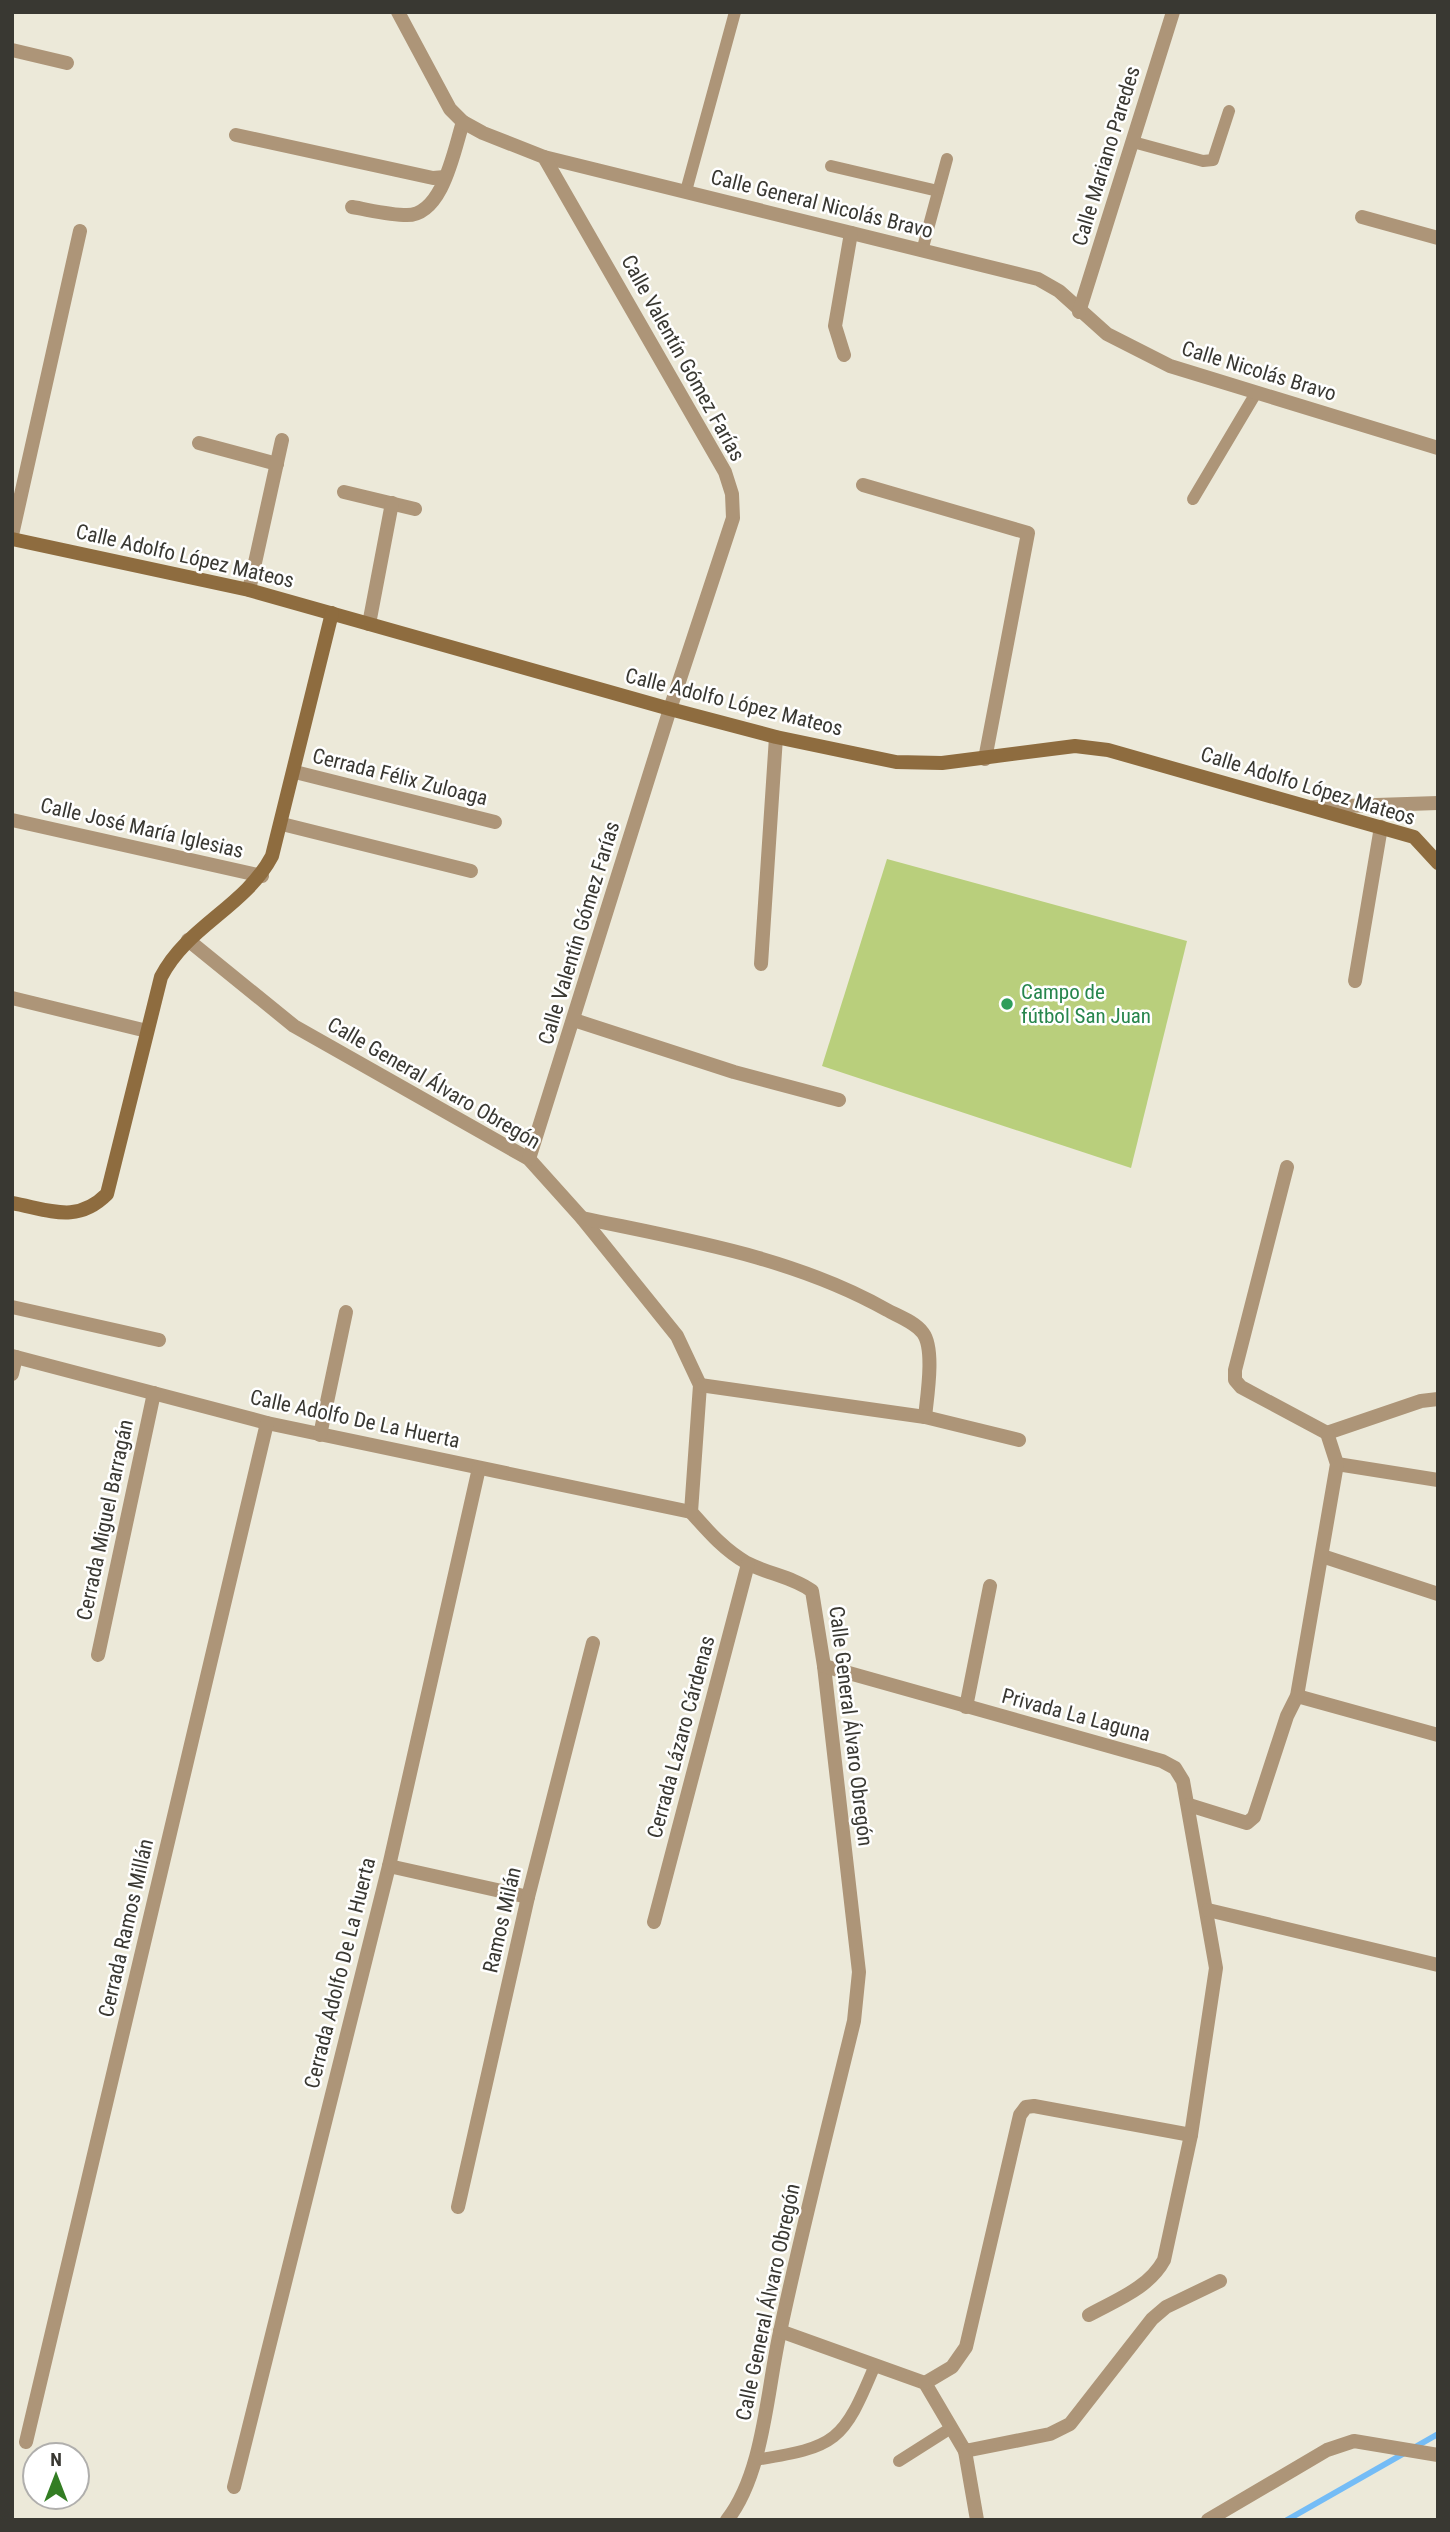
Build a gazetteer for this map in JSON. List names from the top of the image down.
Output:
{
  "streets": {
    "main road": ["Calle Adolfo López Mateos"],
    "street": [
      "Calle Mariano Paredes",
      "Calle General Nicolás Bravo",
      "Calle Valentín Gómez Farías",
      "Calle Nicolás Bravo",
      "Cerrada Félix Zuloaga",
      "Calle José María Iglesias",
      "Calle General Álvaro Obregón",
      "Calle Adolfo De La Huerta",
      "Cerrada Miguel Barragán",
      "Privada La Laguna",
      "Cerrada Lázaro Cárdenas",
      "Ramos Milán",
      "Cerrada Ramos Millán",
      "Cerrada Adolfo De La Huerta"
    ]
  },
  "crossings": [
    ["Calle Mariano Paredes", "Calle General Nicolás Bravo"],
    ["Calle Mariano Paredes", "Calle Nicolás Bravo"],
    ["Calle General Nicolás Bravo", "Calle Valentín Gómez Farías"],
    ["Calle General Nicolás Bravo", "Calle Nicolás Bravo"],
    ["Calle Valentín Gómez Farías", "Calle Adolfo López Mateos"],
    ["Calle Valentín Gómez Farías", "Calle General Álvaro Obregón"],
    ["Calle General Álvaro Obregón", "Calle Adolfo De La Huerta"],
    ["Calle General Álvaro Obregón", "Privada La Laguna"],
    ["Calle General Álvaro Obregón", "Cerrada Lázaro Cárdenas"],
    ["Calle Adolfo De La Huerta", "Cerrada Miguel Barragán"],
    ["Calle Adolfo De La Huerta", "Cerrada Ramos Millán"],
    ["Calle Adolfo De La Huerta", "Cerrada Adolfo De La Huerta"]
  ],
  "places": ["Campo de fútbol San Juan"],
  "north": "top"
}
